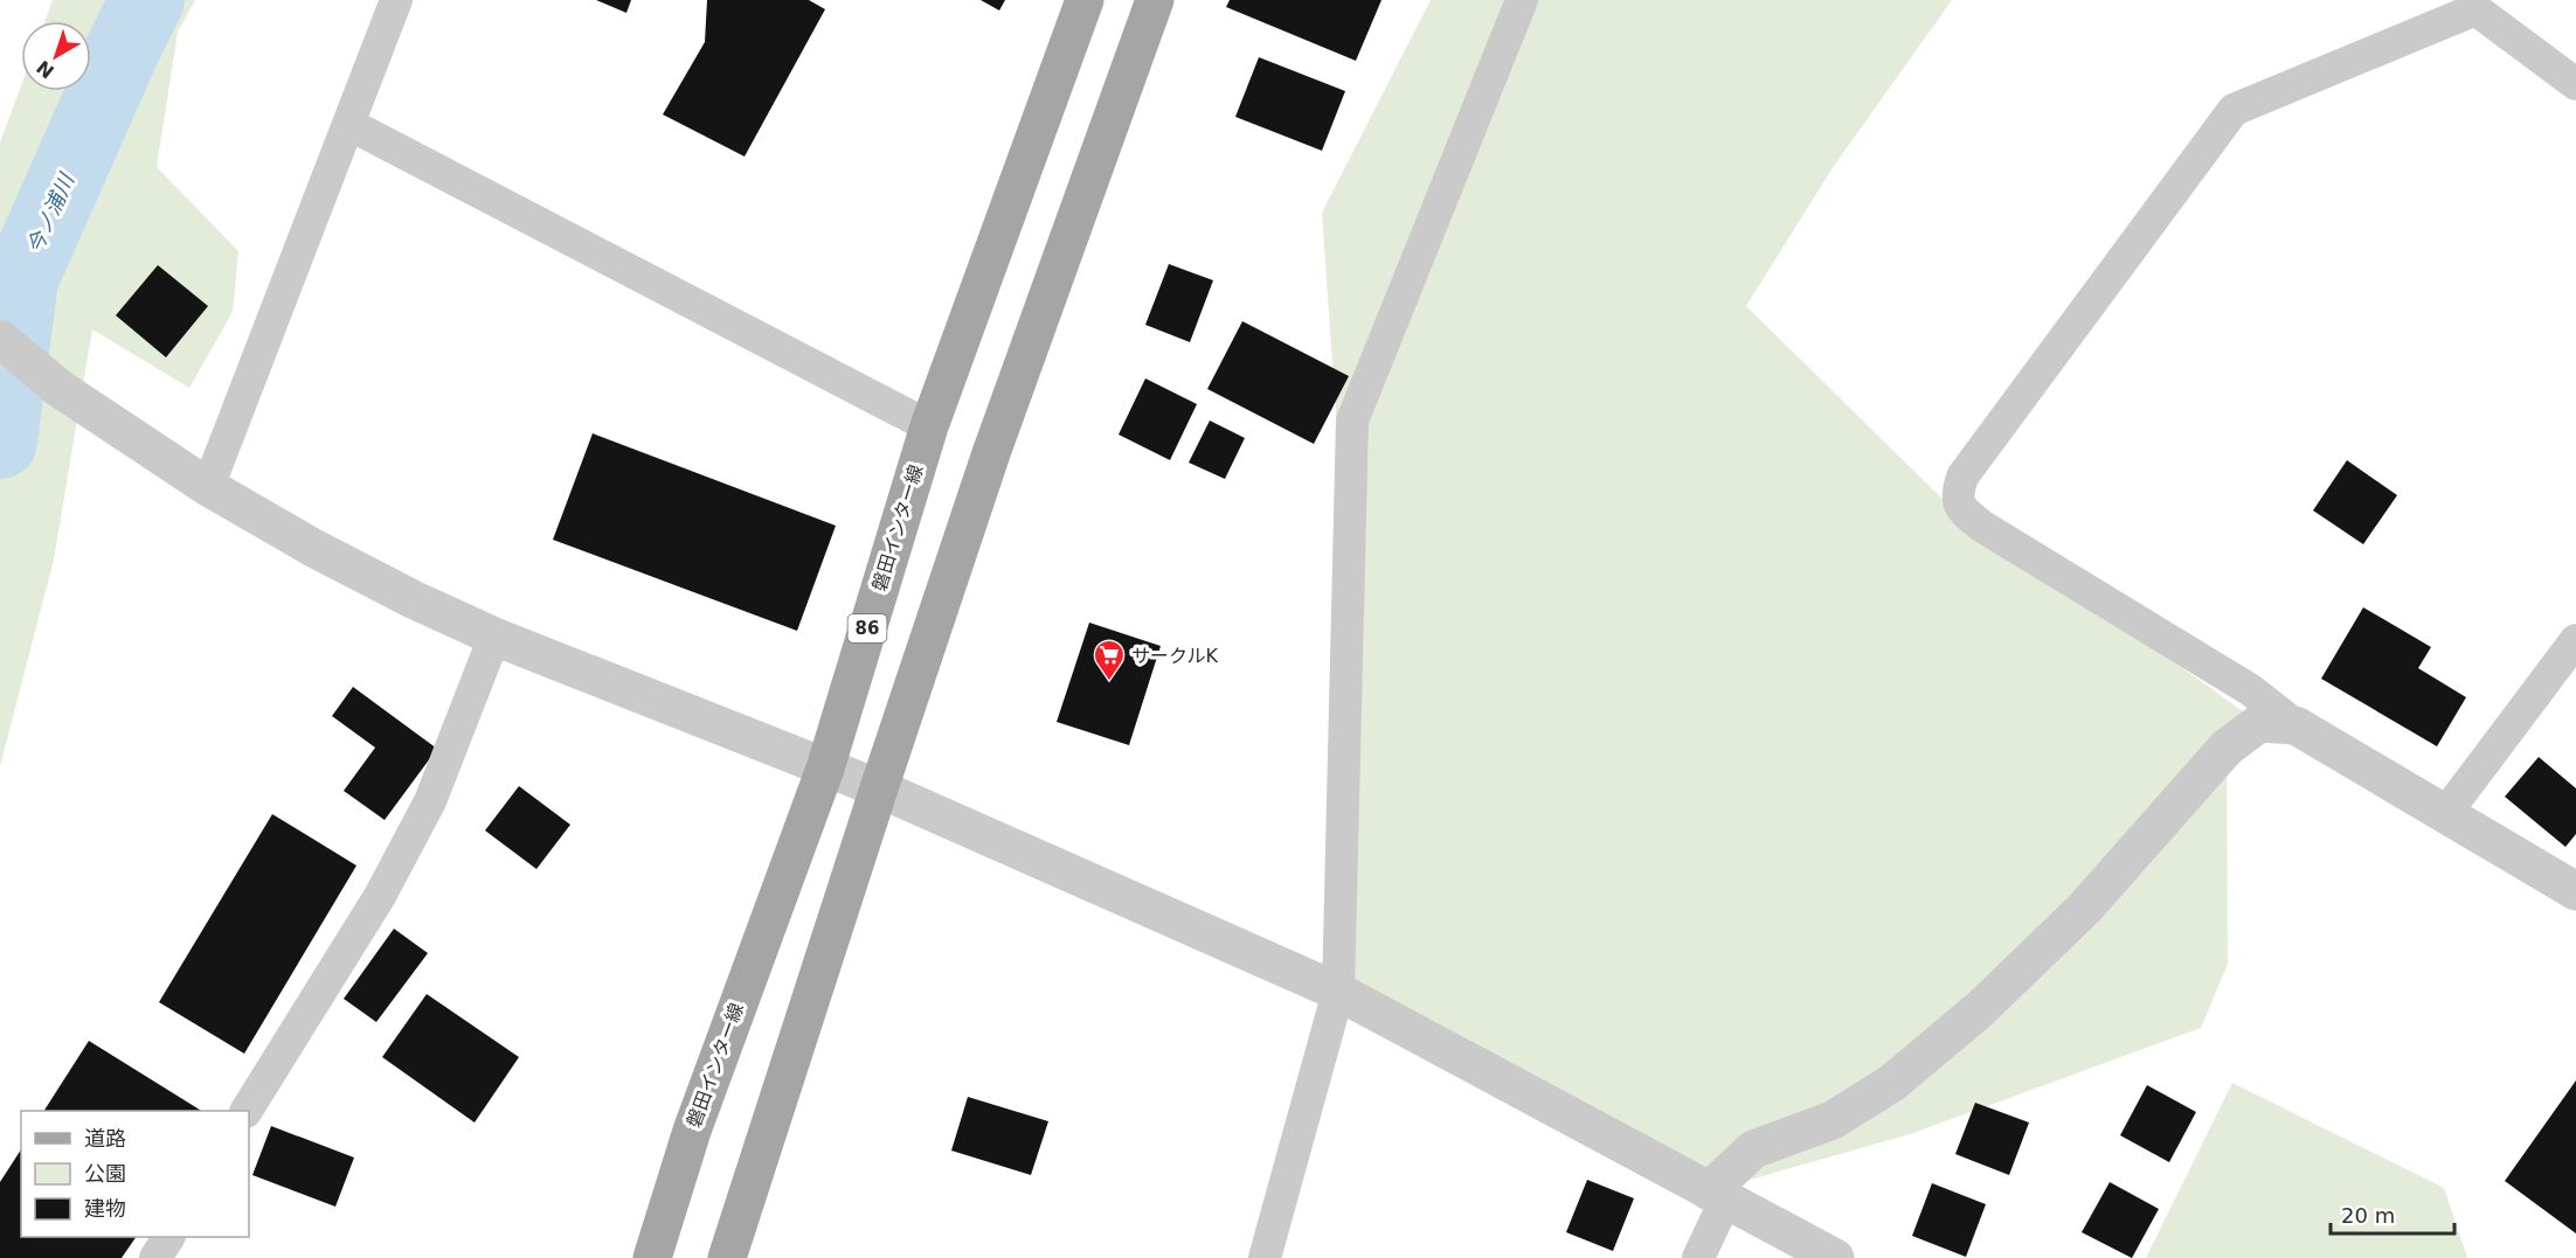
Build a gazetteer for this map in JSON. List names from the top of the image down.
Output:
{
  "streets": {
    "main road": ["磐田インター線", "86"]
  },
  "water": ["今ノ浦川"],
  "places": {
    "supermarket": ["サークルK"]
  },
  "legend": ["道路", "公園", "建物"],
  "scale_bar": "20 m",
  "north": "bottom left"
}
